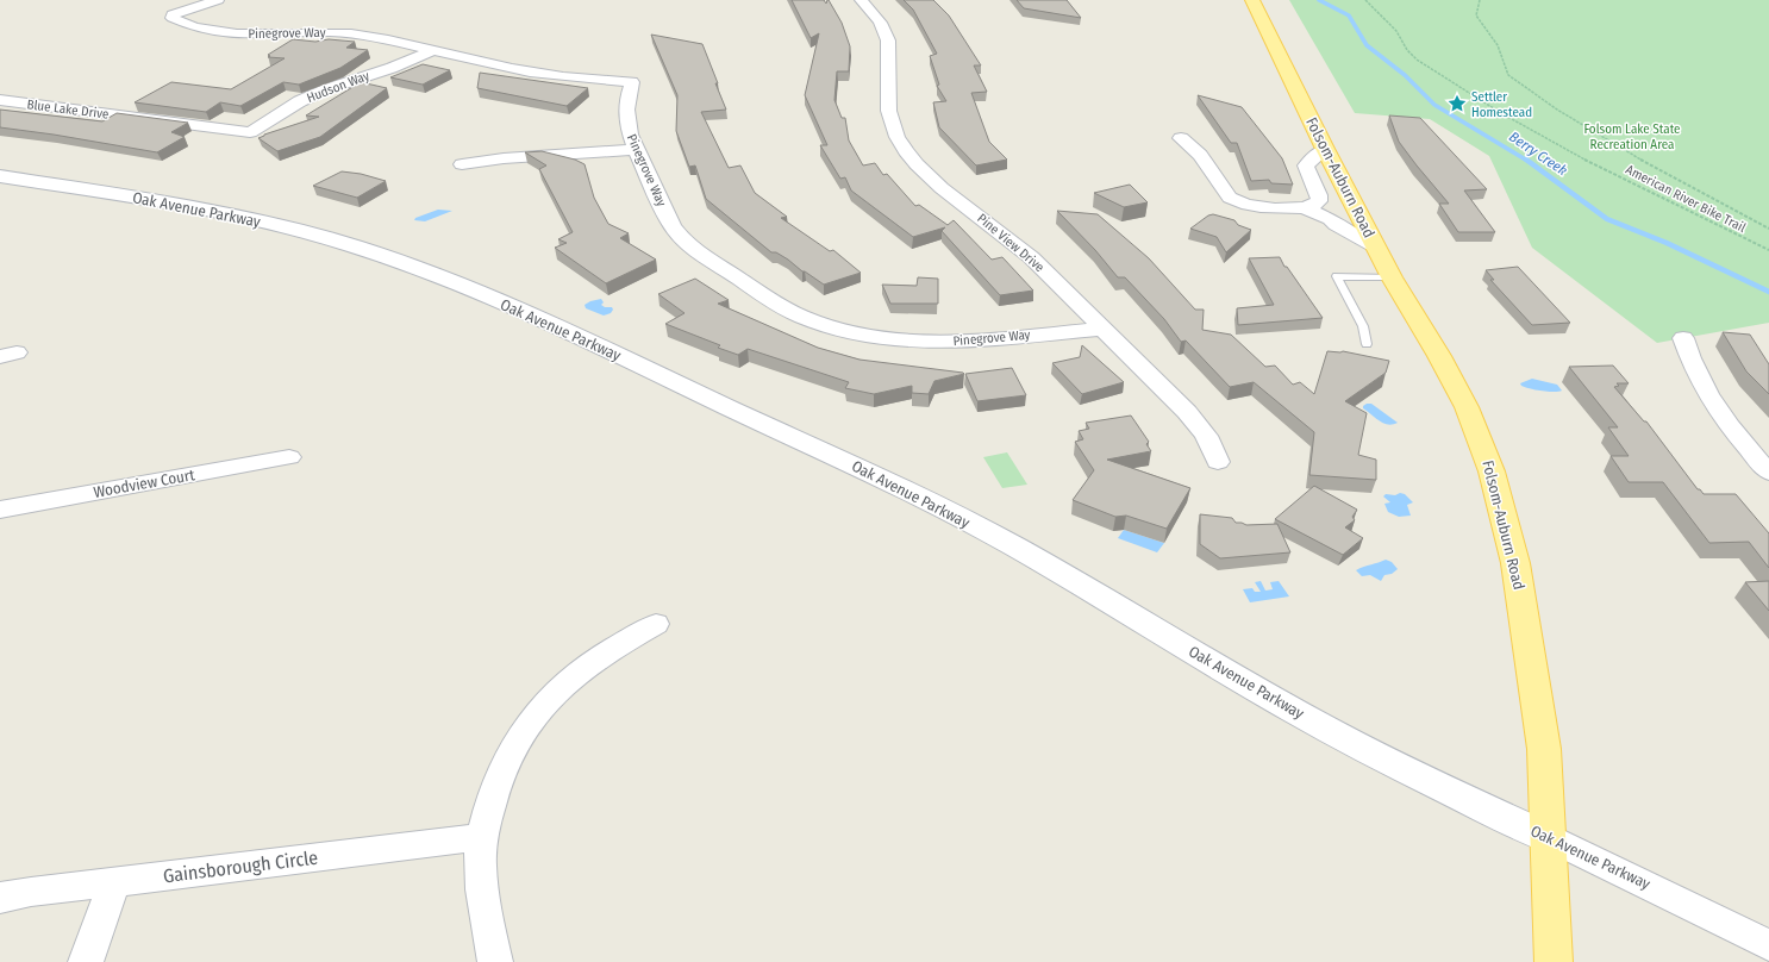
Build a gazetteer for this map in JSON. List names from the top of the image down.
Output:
{
  "streets": {
    "main road": ["Folsom-Auburn Road", "Oak Avenue Parkway"],
    "street": [
      "Pinegrove Way",
      "Hudson Way",
      "Blue Lake Drive",
      "Pine View Drive",
      "Woodview Court",
      "Gainsborough Circle"
    ],
    "path": ["American River Bike Trail"]
  },
  "crossings": [
    ["Pinegrove Way", "Hudson Way"],
    ["Pinegrove Way", "Pine View Drive"],
    ["Hudson Way", "Blue Lake Drive"],
    ["Folsom-Auburn Road", "Oak Avenue Parkway"]
  ],
  "water": ["Berry Creek"],
  "parks": ["Folsom Lake State Recreation Area"],
  "places": {
    "place": ["Settler Homestead"]
  }
}
